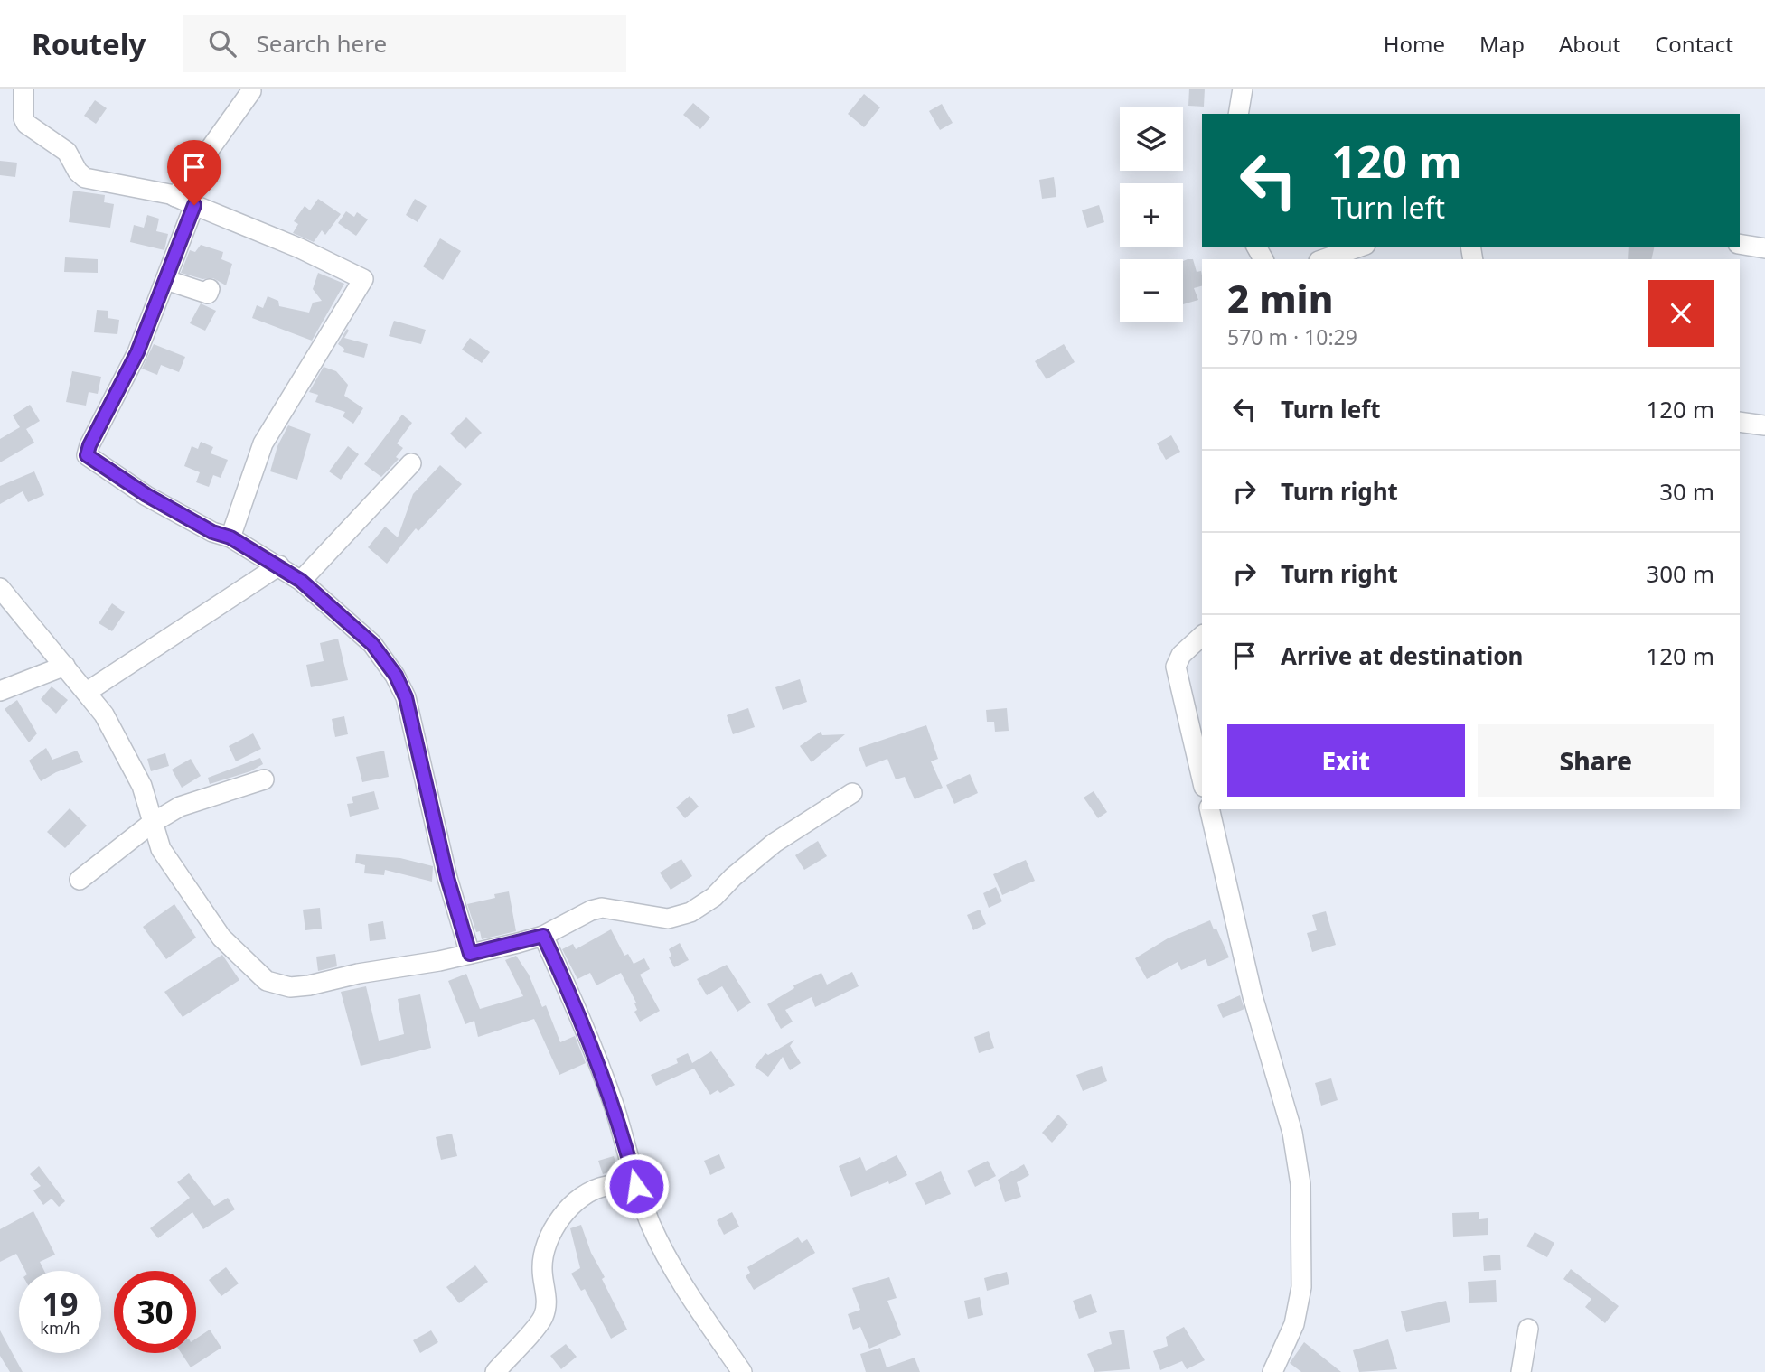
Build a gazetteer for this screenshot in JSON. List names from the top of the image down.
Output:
{
  "page": {
    "header": "Routely",
    "search": "Search here",
    "nav": [
      "Home",
      "Map",
      "About",
      "Contact"
    ],
    "map_buttons": ["+", "−"],
    "turn": ["120 m", "Turn left"],
    "heading": ["2 min", "570 m · 10:29"],
    "list": [
      {
        "name": "Turn left",
        "value": "120 m"
      },
      {
        "name": "Turn right",
        "value": "30 m"
      },
      {
        "name": "Turn right",
        "value": "300 m"
      },
      {
        "name": "Arrive at destination",
        "value": "120 m"
      }
    ],
    "buttons": ["Exit", "Share"],
    "speed": "19 km/h",
    "limit": "30"
  }
}
